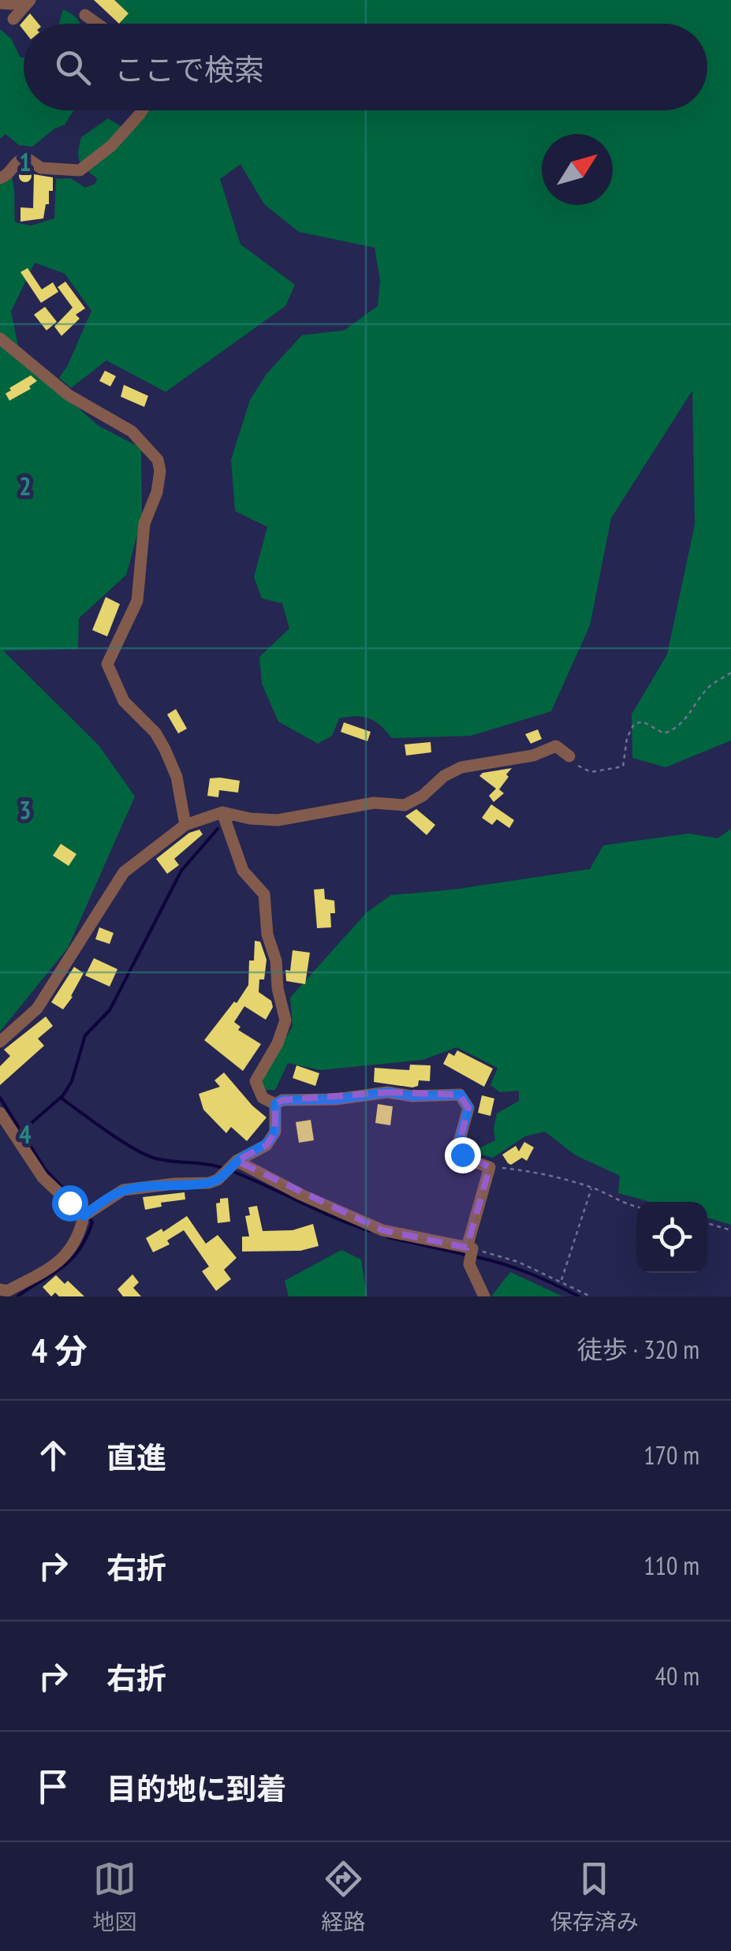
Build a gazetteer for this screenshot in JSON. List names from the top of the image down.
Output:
{
  "north": "top right",
  "page": {
    "search": "ここで検索",
    "heading": ["4 分", "徒歩 · 320 m"],
    "list": [
      ["直進", "170 m"],
      ["右折", "110 m"],
      ["右折", "40 m"],
      "目的地に到着"
    ],
    "nav": ["地図", "経路", "保存済み"]
  },
  "grid": {
    "rows": [
      "1",
      "2",
      "3",
      "4"
    ]
  }
}
